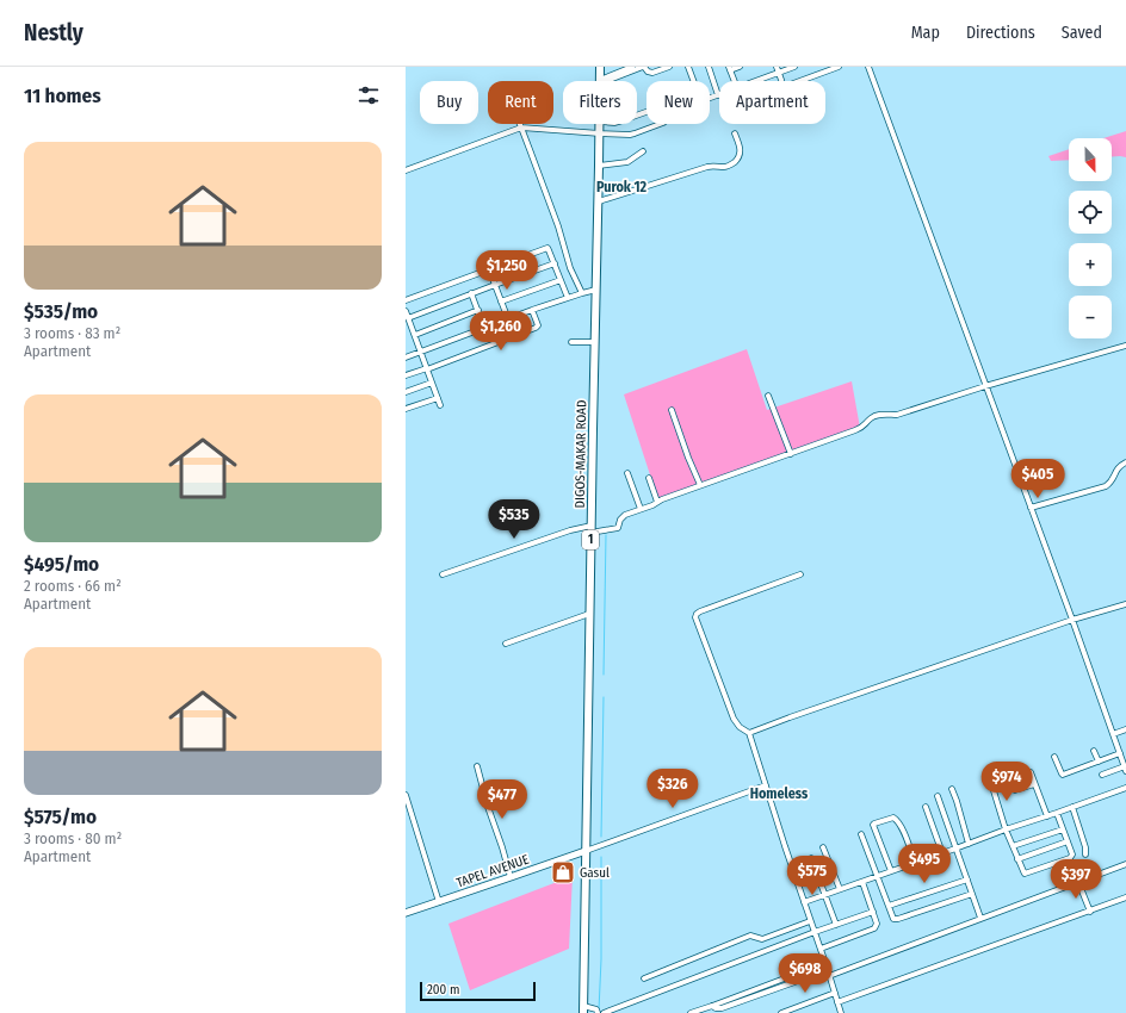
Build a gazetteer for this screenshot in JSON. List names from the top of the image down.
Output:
{
  "streets": {
    "main road": ["DIGOS-MAKAR ROAD", "1"],
    "street": ["TAPEL AVENUE"]
  },
  "crossings": [
    ["DIGOS-MAKAR ROAD", "TAPEL AVENUE"]
  ],
  "districts": ["Purok 12", "Homeless"],
  "places": {
    "shop": ["Gasul"]
  },
  "scale_bar": "200 m",
  "north": "bottom",
  "page": {
    "header": "Nestly",
    "nav": ["Map", "Directions", "Saved"],
    "heading": "11 homes",
    "chip": [
      "Buy",
      "Rent",
      "Filters",
      "New",
      "Apartment"
    ],
    "list": [
      {
        "name": "$535/mo",
        "note": "3 rooms · 83 m² · Apartment"
      },
      {
        "name": "$495/mo",
        "note": "2 rooms · 66 m² · Apartment"
      },
      {
        "name": "$575/mo",
        "note": "3 rooms · 80 m² · Apartment"
      }
    ],
    "map_buttons": ["+", "−"],
    "price": [
      "$1,250",
      "$1,260",
      "$405",
      "$535",
      "$974",
      "$326",
      "$477",
      "$495",
      "$575",
      "$397",
      "$698"
    ],
    "scale": "200 m"
  }
}
